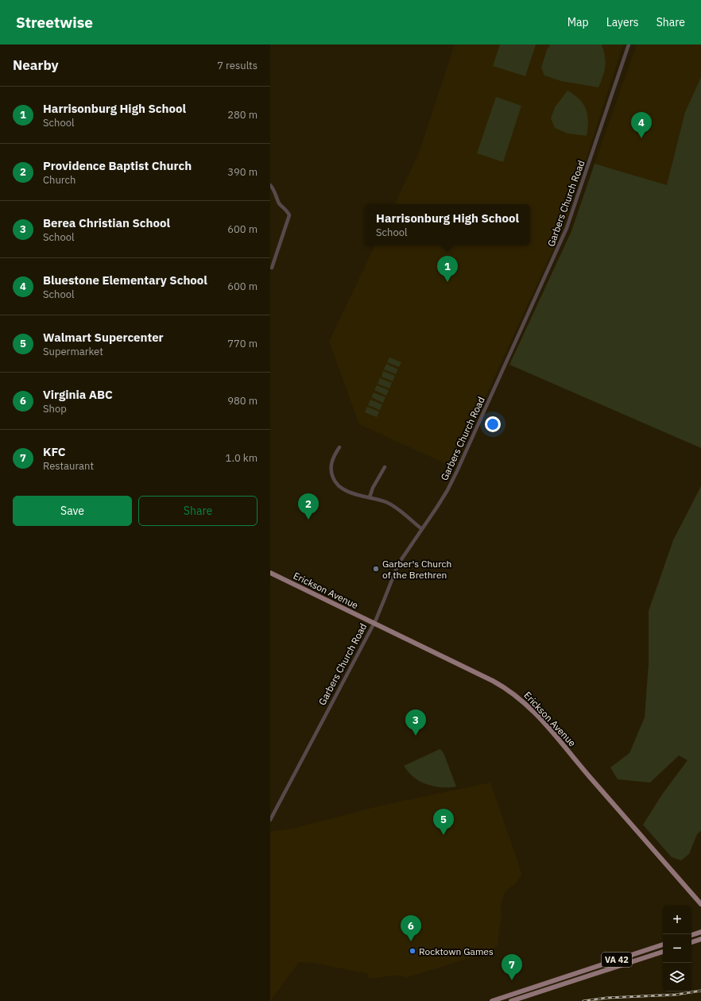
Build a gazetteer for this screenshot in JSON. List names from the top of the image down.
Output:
{
  "streets": {
    "main road": ["Erickson Avenue", "VA 42"],
    "street": ["Garbers Church Road"]
  },
  "crossings": [
    ["Garbers Church Road", "Erickson Avenue"]
  ],
  "places": ["Garber's Church of the Brethren", "Rocktown Games"],
  "page": {
    "header": "Streetwise",
    "nav": ["Map", "Layers", "Share"],
    "heading": ["Nearby", "7 results"],
    "list": [
      {
        "mark": "1",
        "name": "Harrisonburg High School",
        "note": "School",
        "value": "280 m"
      },
      {
        "mark": "2",
        "name": "Providence Baptist Church",
        "note": "Church",
        "value": "390 m"
      },
      {
        "mark": "3",
        "name": "Berea Christian School",
        "note": "School",
        "value": "600 m"
      },
      {
        "mark": "4",
        "name": "Bluestone Elementary School",
        "note": "School",
        "value": "600 m"
      },
      {
        "mark": "5",
        "name": "Walmart Supercenter",
        "note": "Supermarket",
        "value": "770 m"
      },
      {
        "mark": "6",
        "name": "Virginia ABC",
        "note": "Shop",
        "value": "980 m"
      },
      {
        "mark": "7",
        "name": "KFC",
        "note": "Restaurant",
        "value": "1.0 km"
      }
    ],
    "pins": [
      "4",
      "1",
      "2",
      "3",
      "5",
      "6",
      "7"
    ],
    "popup": ["Harrisonburg High School", "School"],
    "buttons": ["Save", "Share"],
    "map_buttons": ["+", "−"]
  }
}
